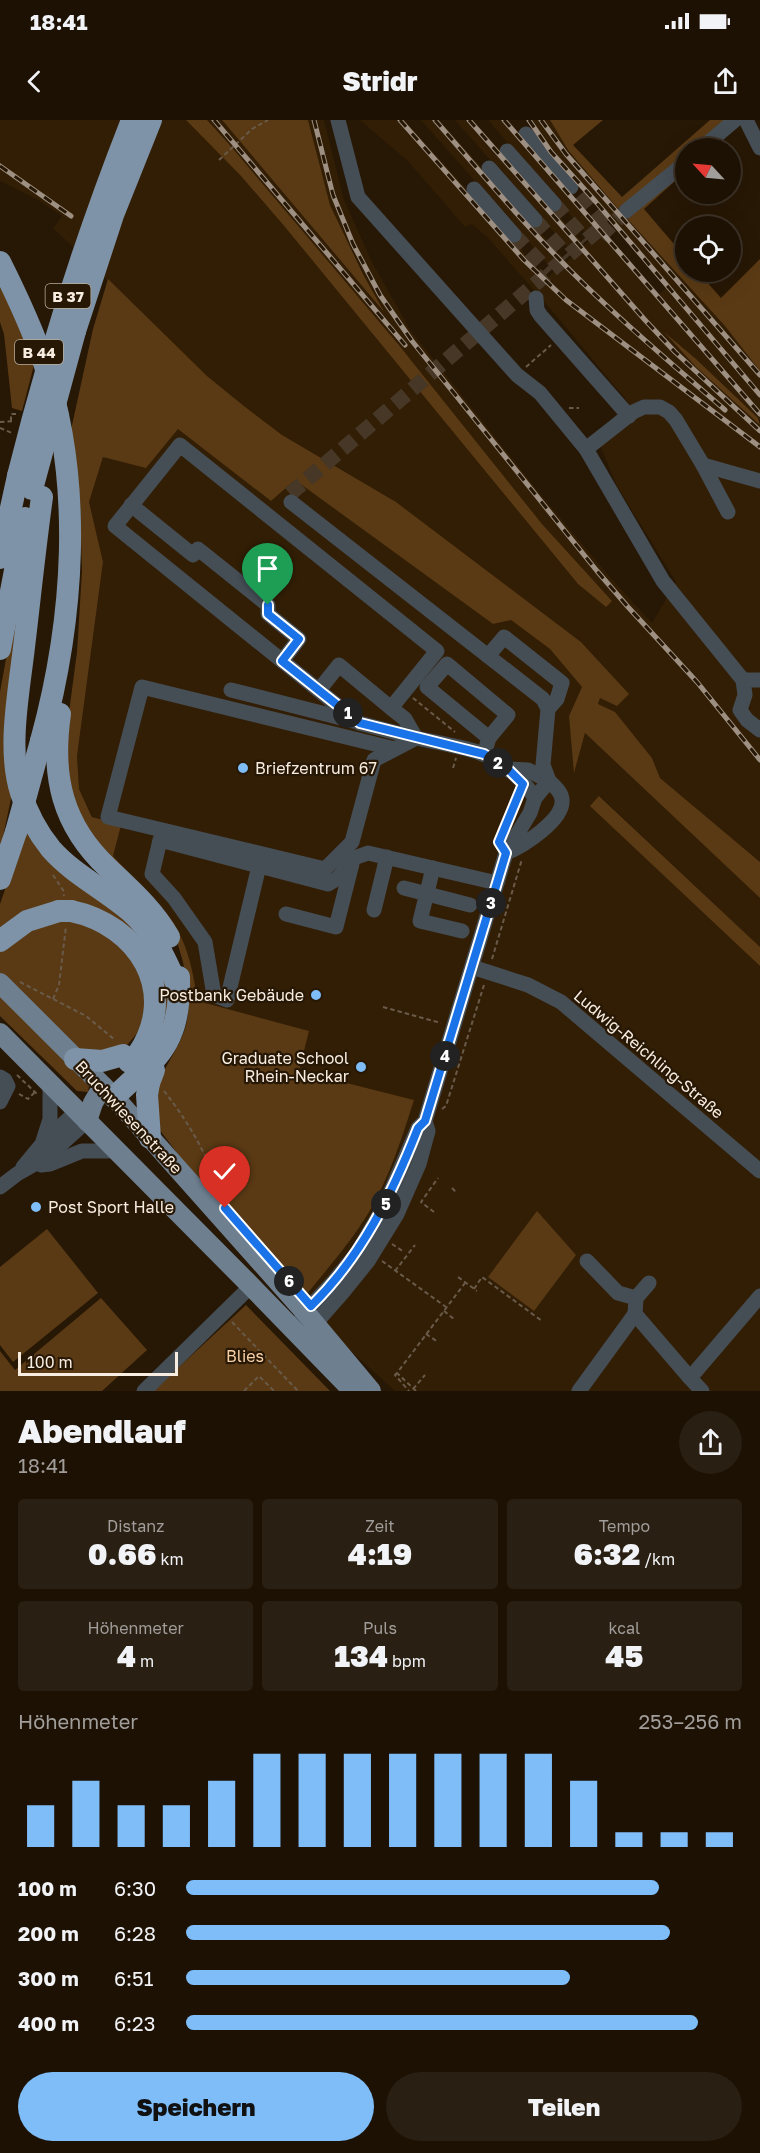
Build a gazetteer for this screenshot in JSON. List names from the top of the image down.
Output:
{
  "streets": {
    "highway": ["B 37", "B 44"],
    "main road": ["Bruchwiesenstraße"],
    "street": ["Ludwig-Reichling-Straße"]
  },
  "parks": ["Blies"],
  "places": [
    "Briefzentrum 67",
    "Postbank Gebäude",
    "Graduate School Rhein-Neckar",
    "Post Sport Halle"
  ],
  "scale_bar": "100 m",
  "north": "top left",
  "page": {
    "status": "18:41",
    "header": "Stridr",
    "pins": [
      "1",
      "2",
      "3",
      "4",
      "5",
      "6"
    ],
    "scale": "100 m",
    "heading": ["Abendlauf", "18:41"],
    "stats": [
      ["Distanz", "0.66 km"],
      ["Zeit", "4:19"],
      ["Tempo", "6:32 /km"],
      ["Höhenmeter", "4 m"],
      ["Puls", "134 bpm"],
      ["kcal", "45"]
    ],
    "chart": ["Höhenmeter", "253–256 m"],
    "list": [
      {
        "name": "100 m",
        "note": "6:30"
      },
      {
        "name": "200 m",
        "note": "6:28"
      },
      {
        "name": "300 m",
        "note": "6:51"
      },
      {
        "name": "400 m",
        "note": "6:23"
      }
    ],
    "buttons": ["Speichern", "Teilen"]
  }
}
